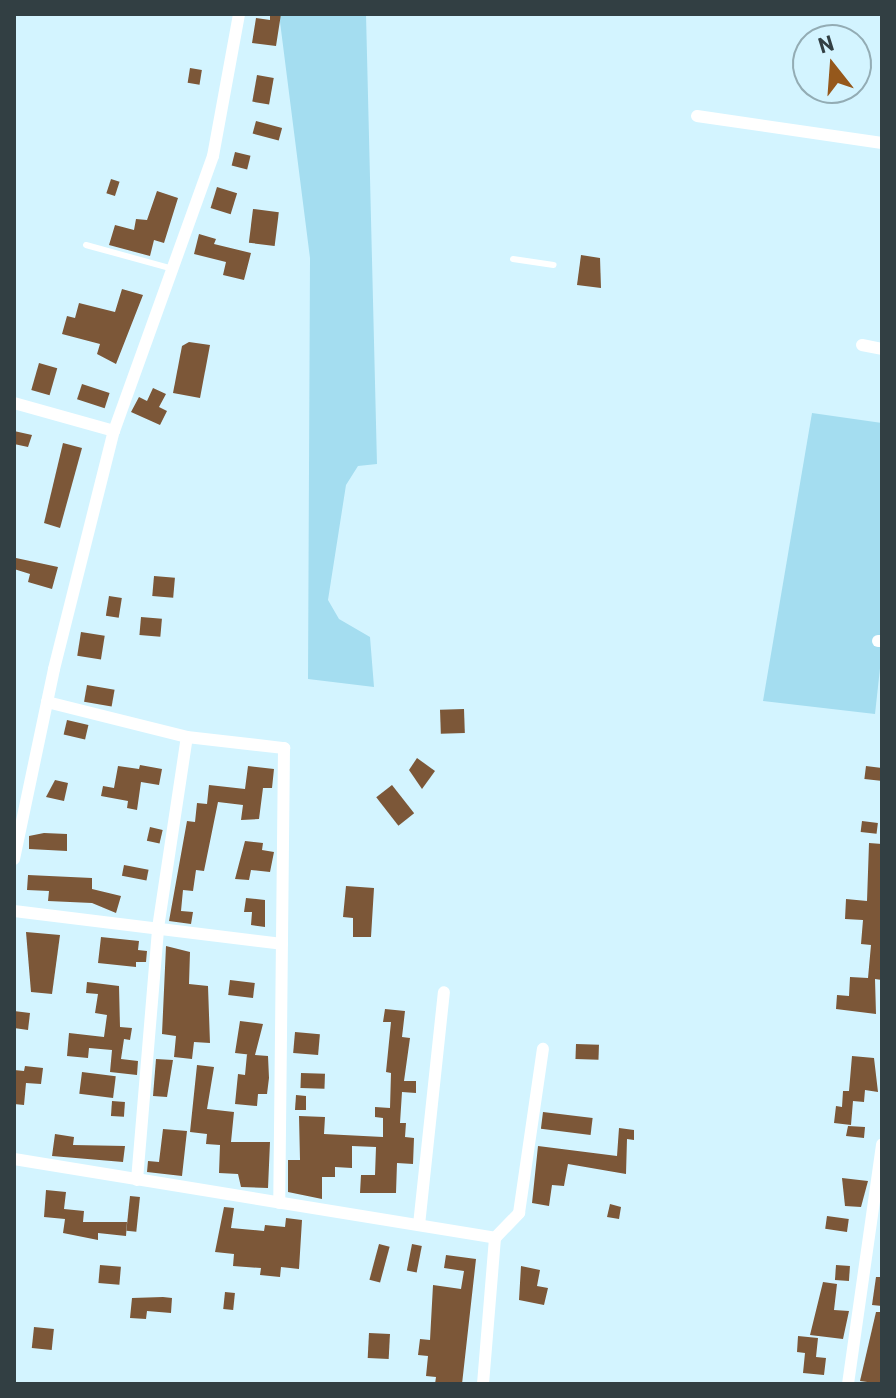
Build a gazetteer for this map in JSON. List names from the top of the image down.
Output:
{
  "north": "top"
}
